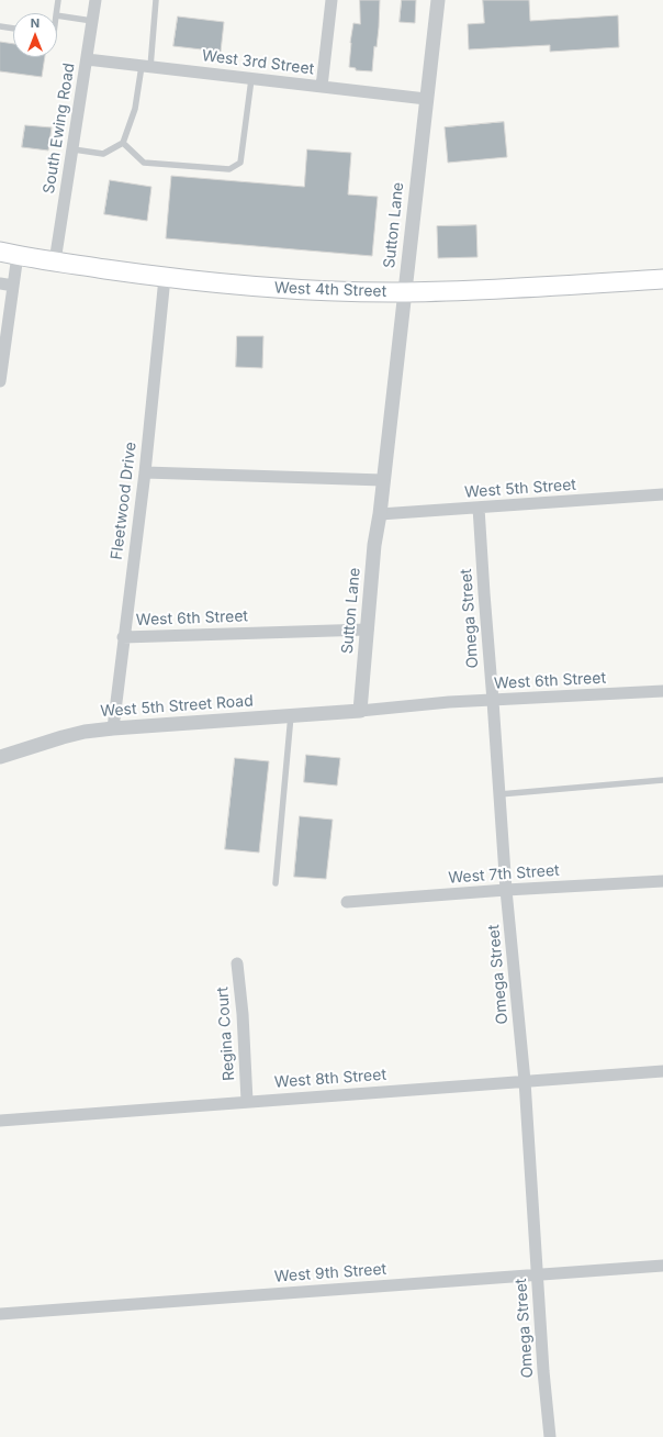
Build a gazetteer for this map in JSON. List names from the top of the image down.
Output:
{
  "streets": {
    "main road": ["West 4th Street"],
    "street": [
      "West 3rd Street",
      "South Ewing Road",
      "Sutton Lane",
      "West 5th Street",
      "Fleetwood Drive",
      "West 6th Street",
      "Omega Street",
      "West 5th Street Road",
      "West 7th Street",
      "Regina Court",
      "West 8th Street",
      "West 9th Street"
    ]
  },
  "crossings": [
    ["West 3rd Street", "South Ewing Road"],
    ["West 3rd Street", "Sutton Lane"],
    ["South Ewing Road", "West 4th Street"],
    ["Sutton Lane", "West 4th Street"],
    ["Sutton Lane", "West 5th Street"],
    ["Sutton Lane", "West 6th Street"],
    ["Sutton Lane", "West 5th Street Road"],
    ["West 4th Street", "Fleetwood Drive"],
    ["West 5th Street", "Omega Street"],
    ["Fleetwood Drive", "West 6th Street"],
    ["Fleetwood Drive", "West 5th Street Road"],
    ["West 6th Street", "Omega Street"],
    ["West 6th Street", "West 5th Street Road"],
    ["Omega Street", "West 7th Street"],
    ["Omega Street", "West 8th Street"],
    ["Omega Street", "West 9th Street"],
    ["Regina Court", "West 8th Street"]
  ],
  "north": "top"
}
